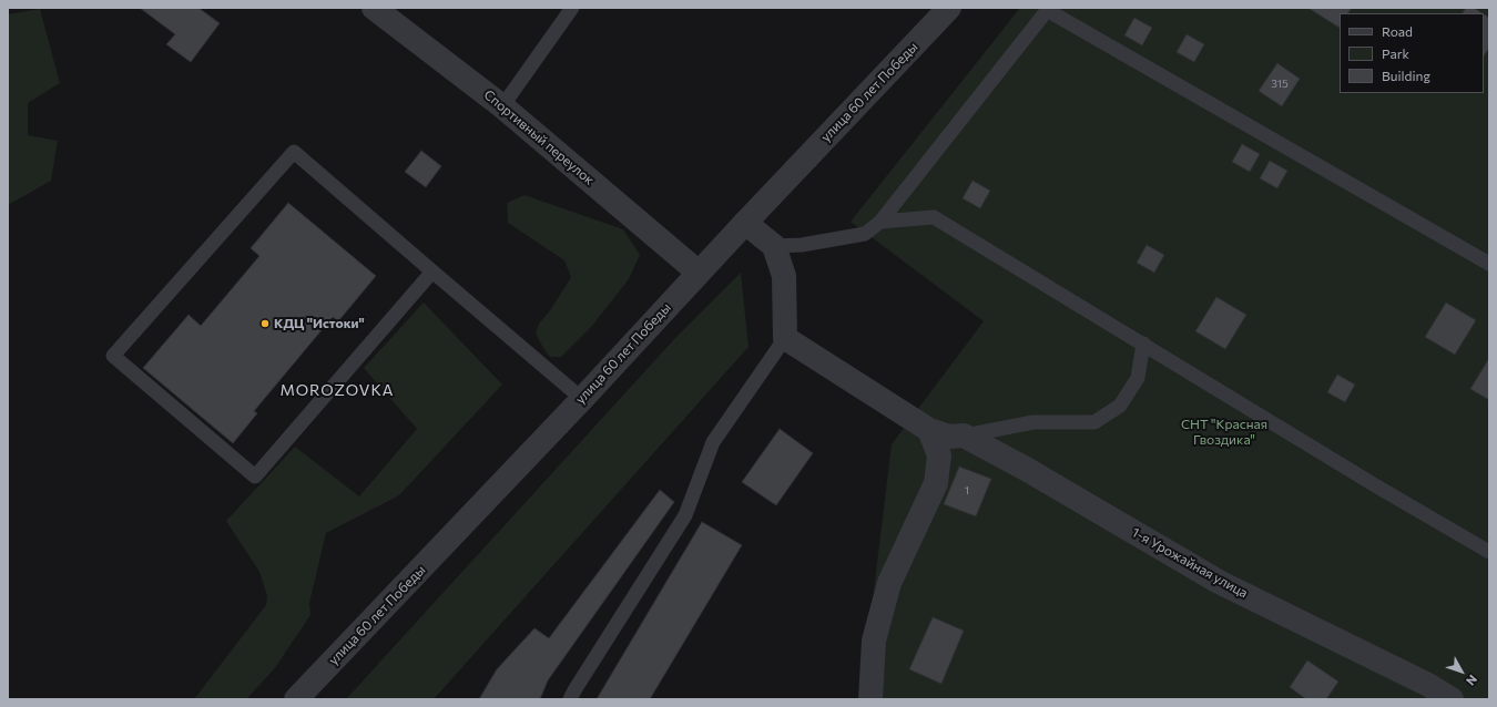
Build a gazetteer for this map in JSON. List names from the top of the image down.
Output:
{
  "streets": {
    "street": ["улица 60 лет Победы", "Спортивный переулок", "1-я Урожайная улица"]
  },
  "crossings": [
    ["улица 60 лет Победы", "Спортивный переулок"]
  ],
  "districts": ["MOROZOVKA"],
  "parks": ["СНТ \"Красная Гвоздика\""],
  "places": ["КДЦ \"Истоки\""],
  "house_numbers": ["315", "1"],
  "legend": ["Road", "Park", "Building"],
  "north": "bottom right"
}
